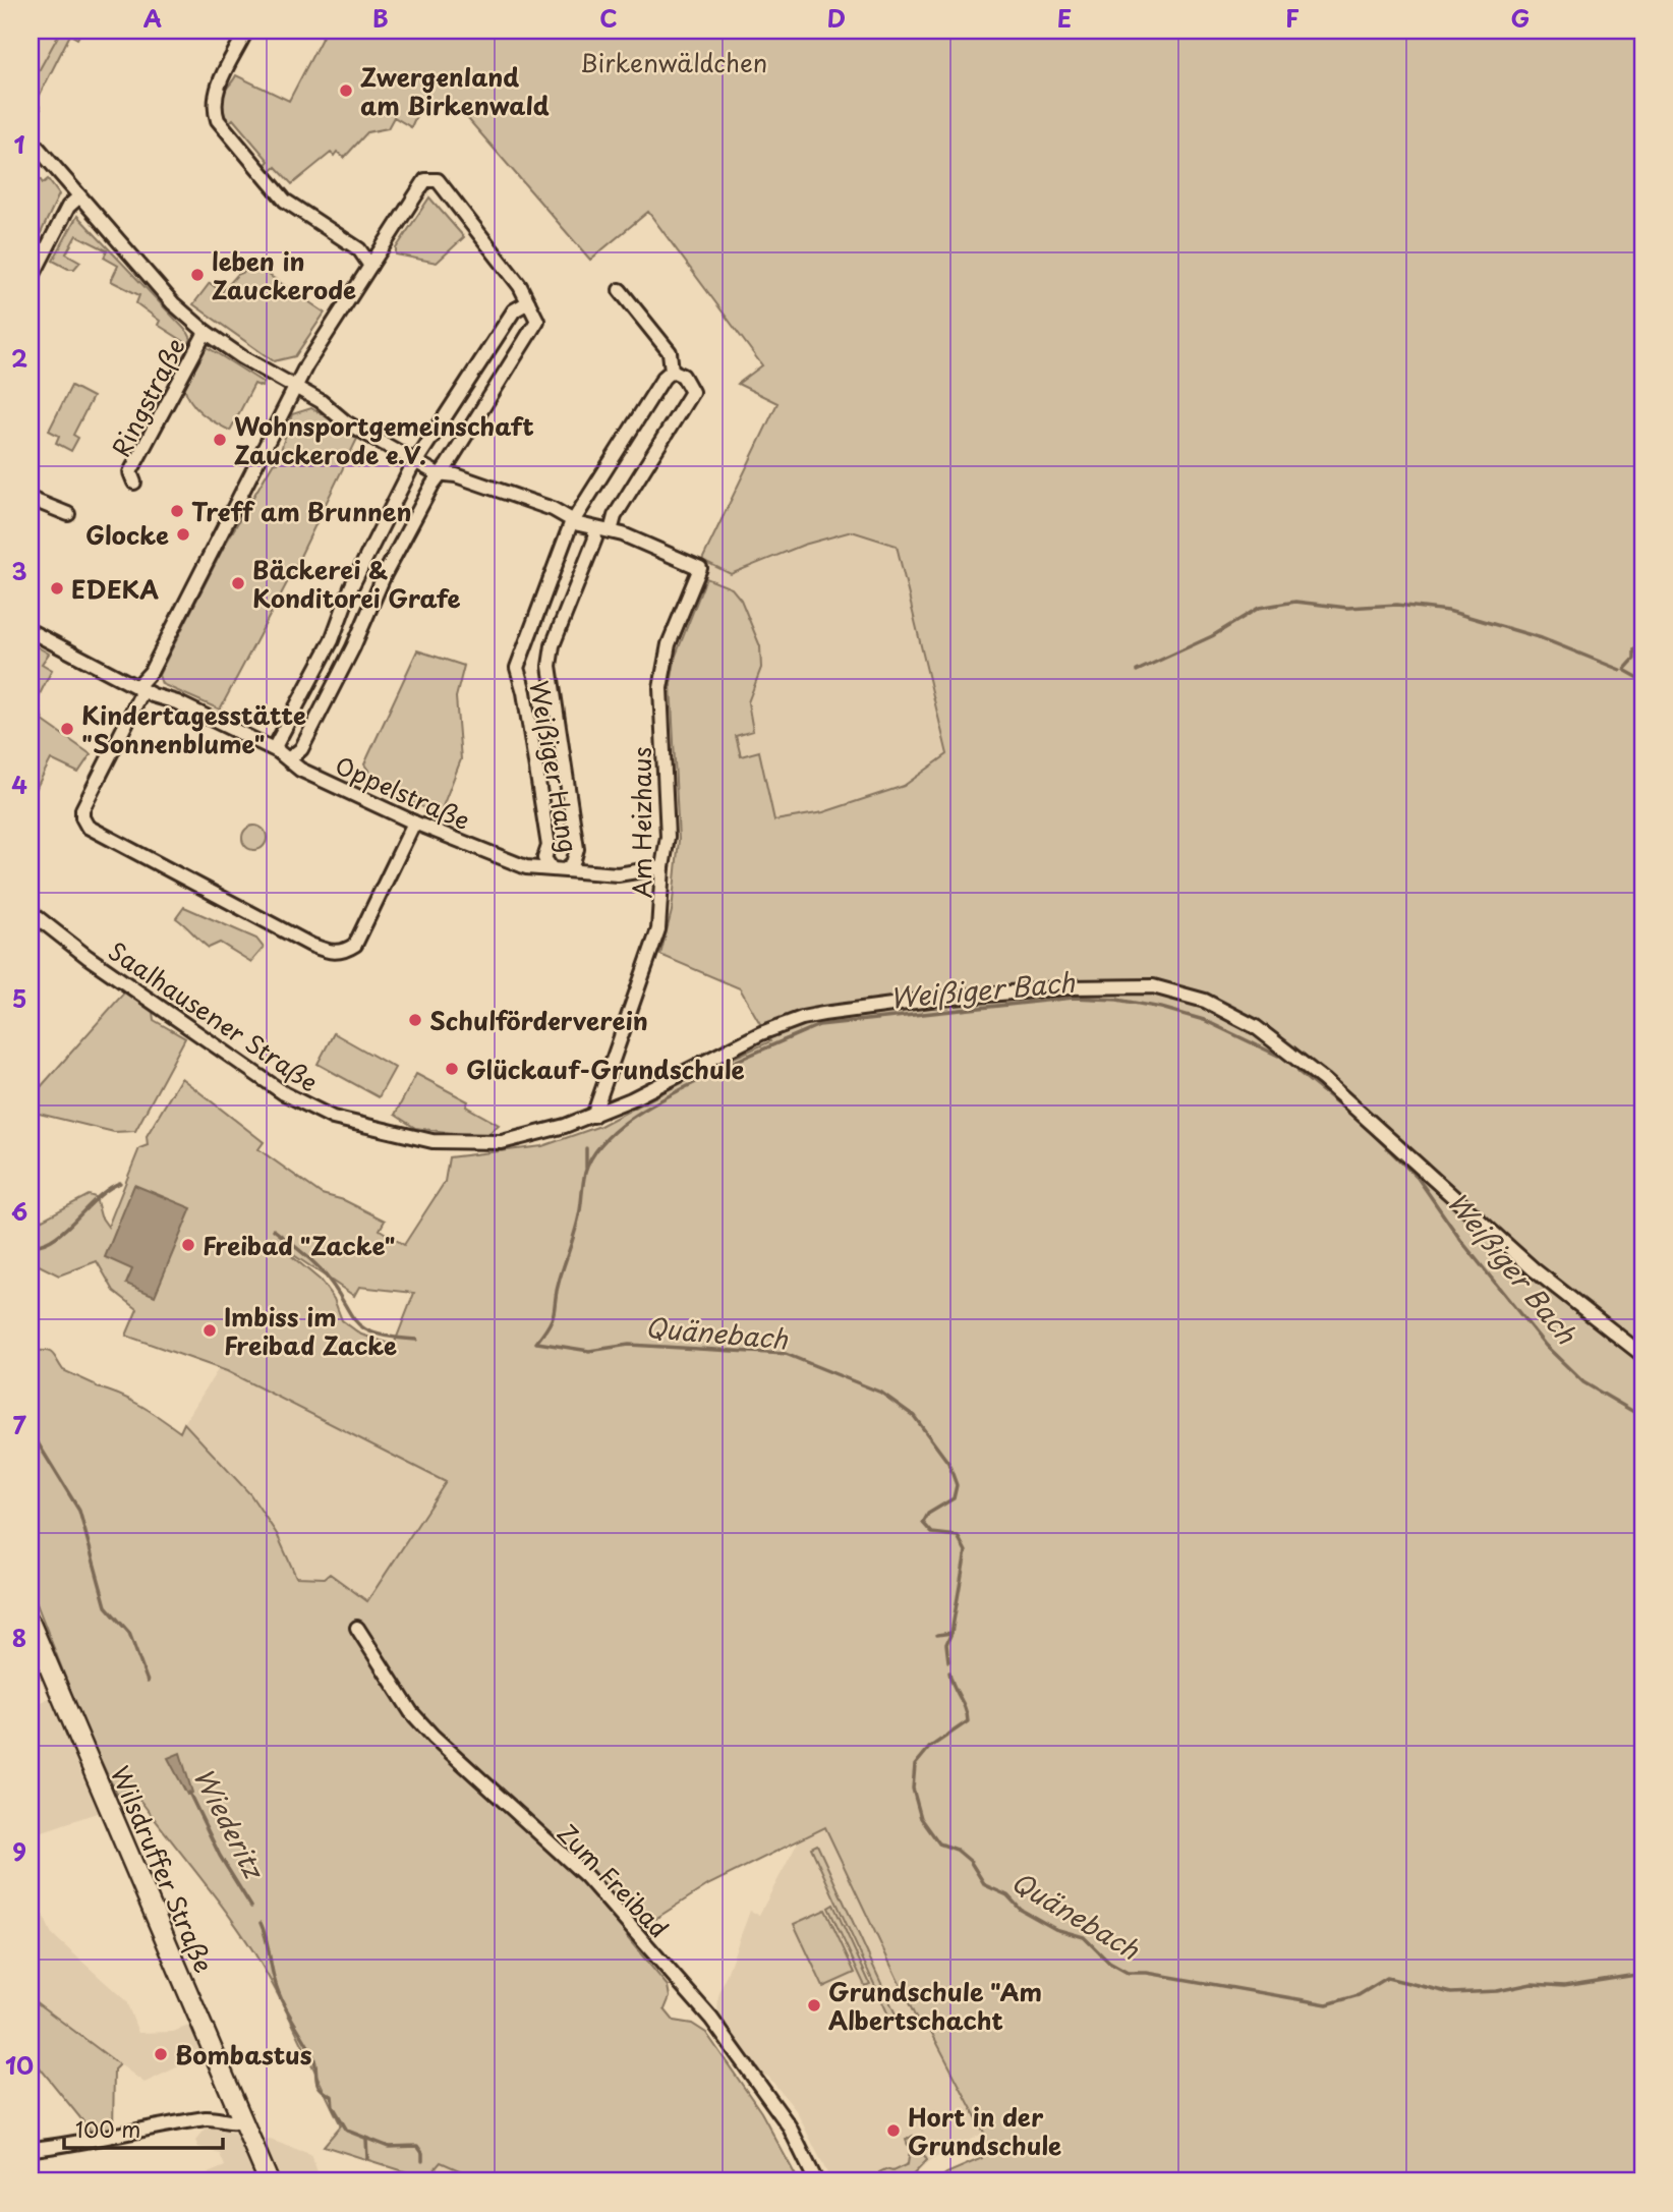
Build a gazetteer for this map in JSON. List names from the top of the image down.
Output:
{
  "streets": {
    "main road": ["Wilsdruffer Straße"],
    "street": [
      "Ringstraße",
      "Weißiger Hang",
      "Oppelstraße",
      "Am Heizhaus",
      "Saalhausener Straße",
      "Zum Freibad"
    ]
  },
  "crossings": [
    ["Weißiger Hang", "Oppelstraße"],
    ["Oppelstraße", "Am Heizhaus"],
    ["Am Heizhaus", "Saalhausener Straße"]
  ],
  "water": ["Weißiger Bach", "Quänebach", "Wiederitz"],
  "parks": ["Birkenwäldchen"],
  "places": [
    "Zwergenland am Birkenwald",
    "leben in Zauckerode",
    "Wohnsportgemeinschaft Zauckerode e.V.",
    "Treff am Brunnen",
    "Glocke",
    "Bäckerei & Konditorei Grafe",
    "EDEKA",
    "Kindertagesstätte \"Sonnenblume\"",
    "Schulförderverein",
    "Glückauf-Grundschule",
    "Freibad \"Zacke\"",
    "Imbiss im Freibad Zacke",
    "Grundschule \"Am Albertschacht",
    "Bombastus",
    "Hort in der Grundschule"
  ],
  "scale_bar": "100 m",
  "grid": {
    "columns": [
      "A",
      "B",
      "C",
      "D",
      "E",
      "F",
      "G"
    ],
    "rows": [
      "1",
      "2",
      "3",
      "4",
      "5",
      "6",
      "7",
      "8",
      "9",
      "10"
    ]
  }
}
